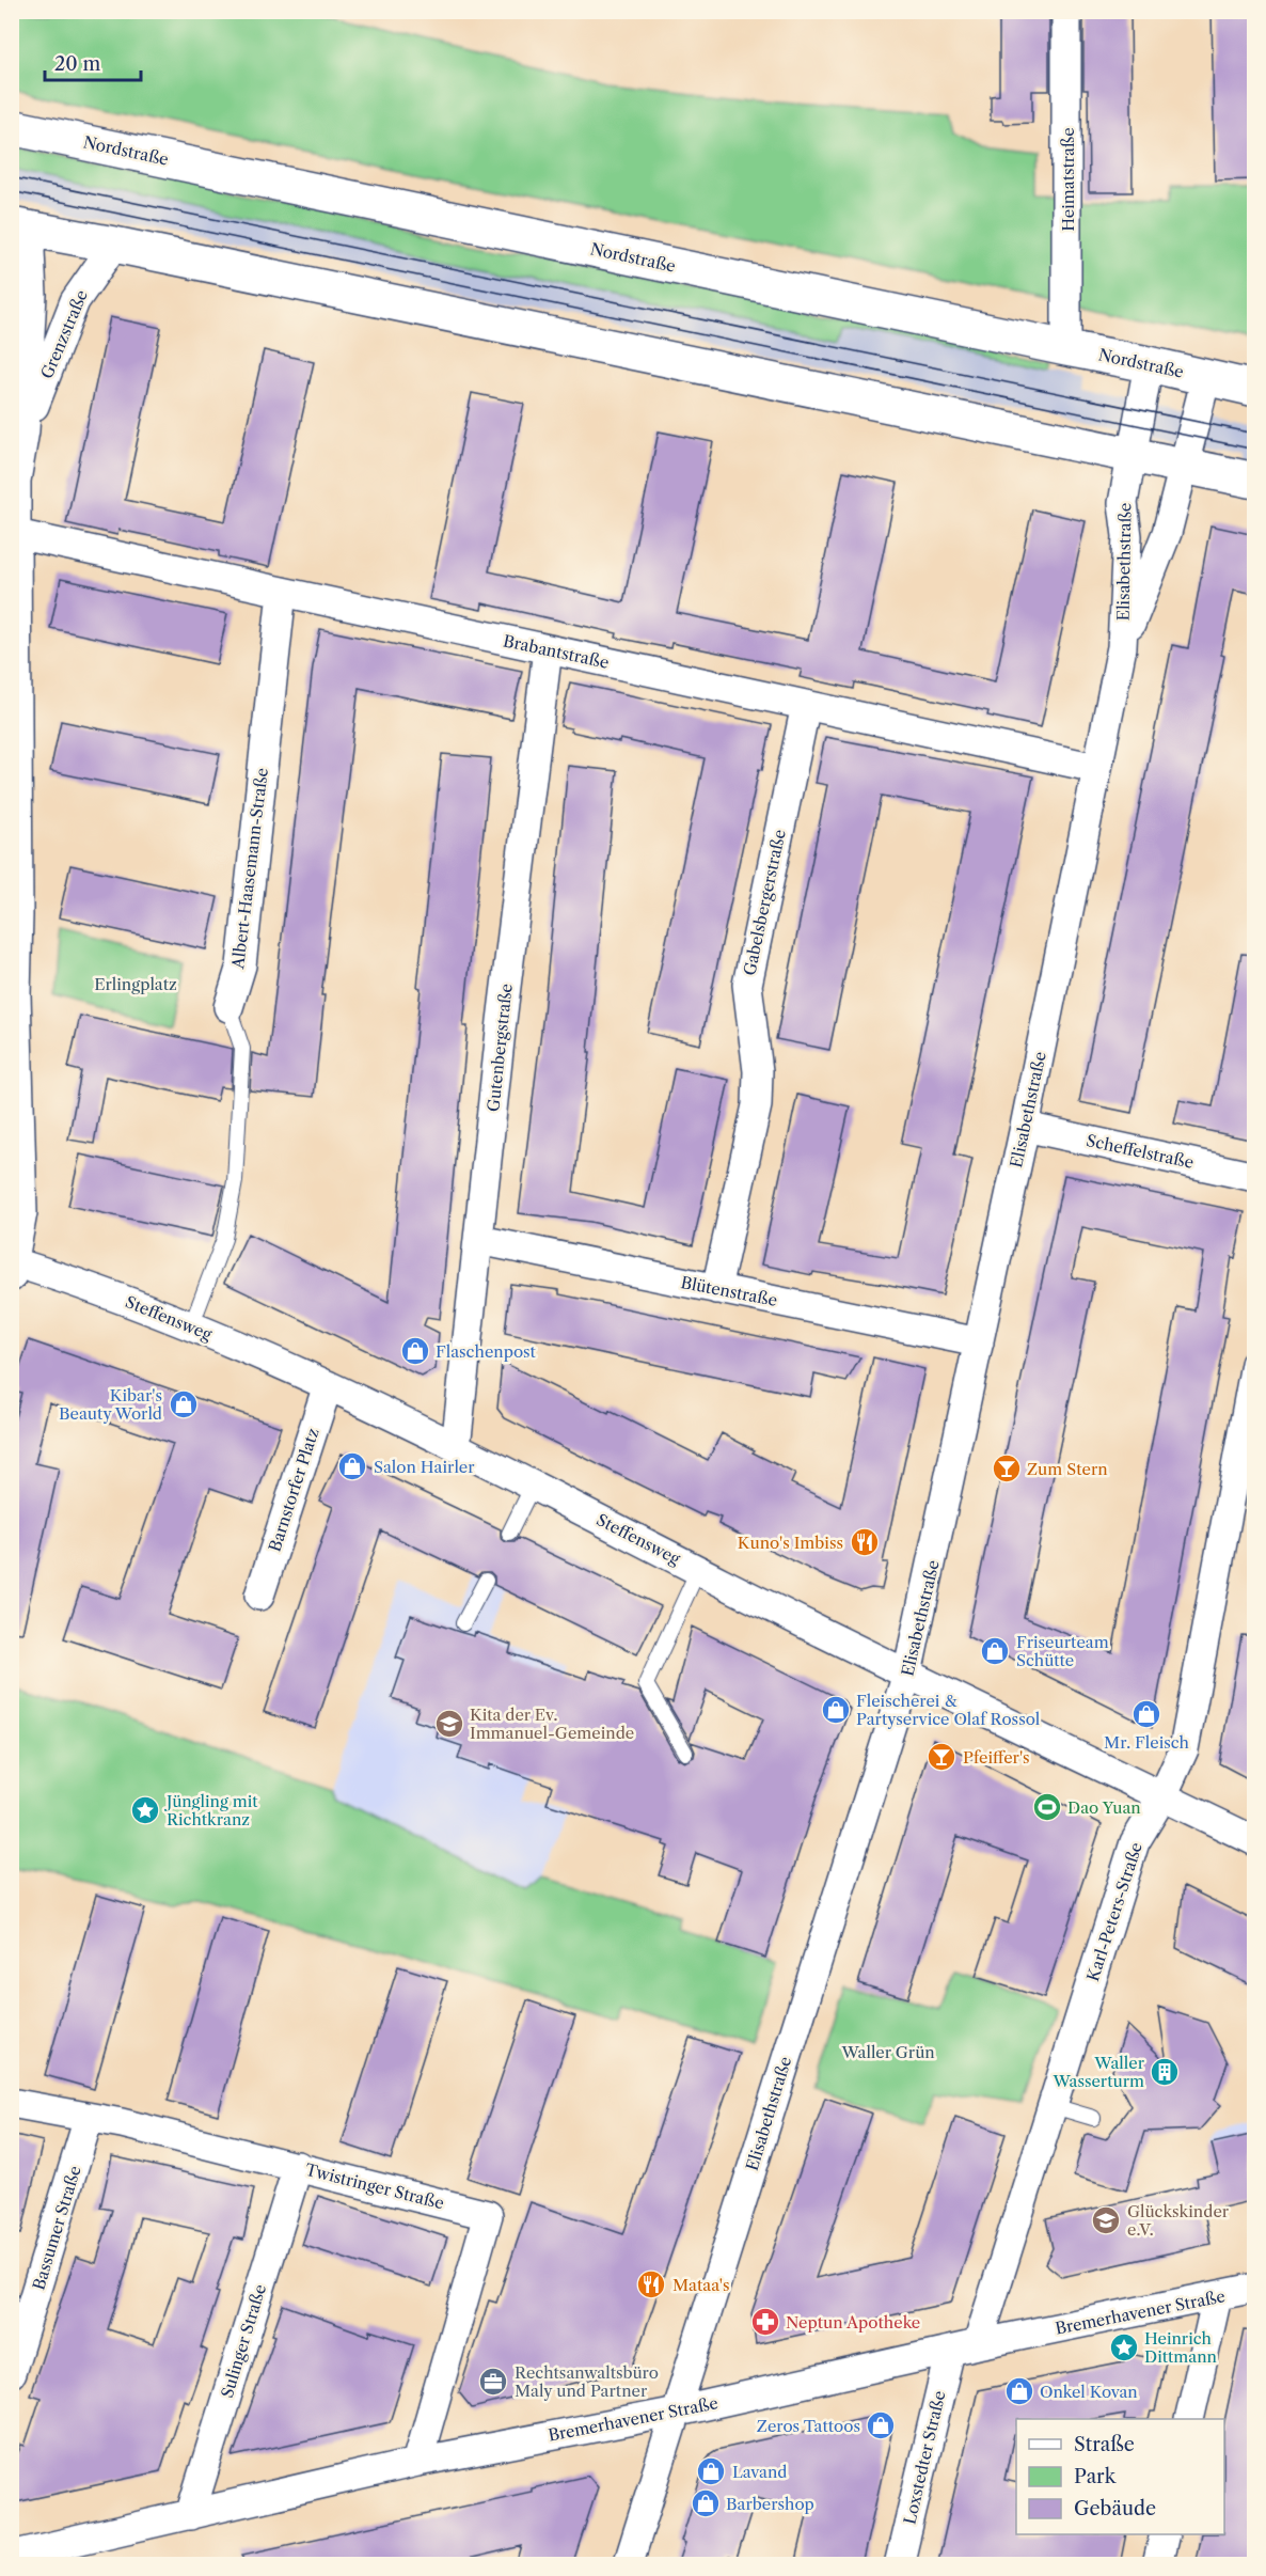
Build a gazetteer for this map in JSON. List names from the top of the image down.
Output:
{
  "streets": {
    "main road": ["Nordstraße"],
    "street": [
      "Heimatstraße",
      "Grenzstraße",
      "Elisabethstraße",
      "Brabantstraße",
      "Albert-Haasemann-Straße",
      "Gabelsbergerstraße",
      "Gutenbergstraße",
      "Scheffelstraße",
      "Blütenstraße",
      "Steffensweg",
      "Barnstorfer Platz",
      "Karl-Peters-Straße",
      "Twistringer Straße",
      "Bassumer Straße",
      "Bremerhavener Straße",
      "Sulinger Straße",
      "Loxstedter Straße"
    ]
  },
  "crossings": [
    ["Nordstraße", "Heimatstraße"],
    ["Nordstraße", "Elisabethstraße"],
    ["Grenzstraße", "Brabantstraße"],
    ["Grenzstraße", "Steffensweg"],
    ["Elisabethstraße", "Brabantstraße"],
    ["Elisabethstraße", "Scheffelstraße"],
    ["Elisabethstraße", "Blütenstraße"],
    ["Elisabethstraße", "Steffensweg"],
    ["Elisabethstraße", "Bremerhavener Straße"],
    ["Brabantstraße", "Albert-Haasemann-Straße"],
    ["Brabantstraße", "Gabelsbergerstraße"],
    ["Brabantstraße", "Gutenbergstraße"],
    ["Albert-Haasemann-Straße", "Steffensweg"],
    ["Gabelsbergerstraße", "Blütenstraße"],
    ["Gutenbergstraße", "Blütenstraße"],
    ["Gutenbergstraße", "Steffensweg"],
    ["Steffensweg", "Barnstorfer Platz"],
    ["Steffensweg", "Karl-Peters-Straße"],
    ["Karl-Peters-Straße", "Bremerhavener Straße"],
    ["Karl-Peters-Straße", "Loxstedter Straße"],
    ["Twistringer Straße", "Bassumer Straße"],
    ["Twistringer Straße", "Bremerhavener Straße"],
    ["Twistringer Straße", "Sulinger Straße"],
    ["Bremerhavener Straße", "Sulinger Straße"],
    ["Bremerhavener Straße", "Loxstedter Straße"]
  ],
  "parks": ["Erlingplatz", "Waller Grün"],
  "places": {
    "shop": [
      "Flaschenpost",
      "Kibar's Beauty World",
      "Salon Hairler",
      "Friseurteam Schütte",
      "Fleischerei & Partyservice Olaf Rossol",
      "Mr. Fleisch",
      "Onkel Kovan",
      "Zeros Tattoos",
      "Lavand",
      "Barbershop"
    ],
    "bar": ["Zum Stern", "Pfeiffer's"],
    "restaurant": ["Kuno's Imbiss", "Mataa's"],
    "school or university": ["Kita der Ev. Immanuel-Gemeinde", "Glückskinder e.V."],
    "sports": ["Dao Yuan"],
    "place": ["Jüngling mit Richtkranz", "Heinrich Dittmann"],
    "building": ["Waller Wasserturm"],
    "pharmacy": ["Neptun Apotheke"],
    "office": ["Rechtsanwaltsbüro Maly und Partner"]
  },
  "legend": ["Straße", "Park", "Gebäude"],
  "scale_bar": "20 m"
}
